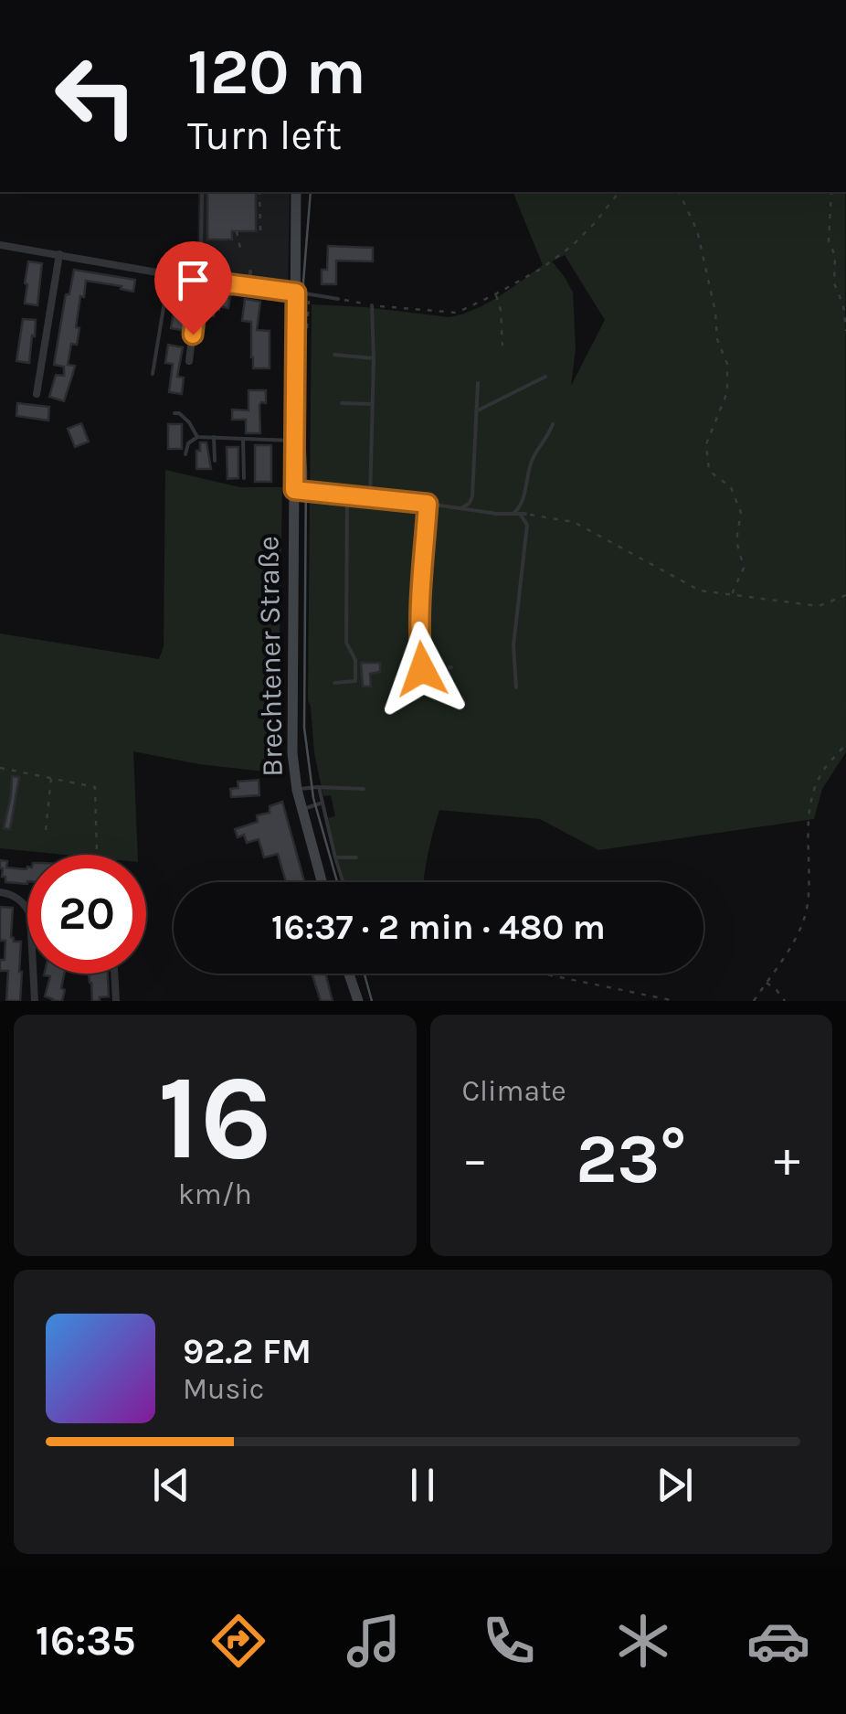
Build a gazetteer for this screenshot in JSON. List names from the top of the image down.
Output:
{
  "streets": {
    "main road": ["Brechtener Straße"]
  },
  "page": {
    "turn": ["120 m", "Turn left"],
    "limit": "20",
    "trip": "16:37 · 2 min · 480 m",
    "tile": [
      ["16", "km/h"],
      "Climate"
    ],
    "heat": ["−", "23°", "+"],
    "song": ["92.2 FM", "Music"],
    "tabs": "16:35"
  }
}
